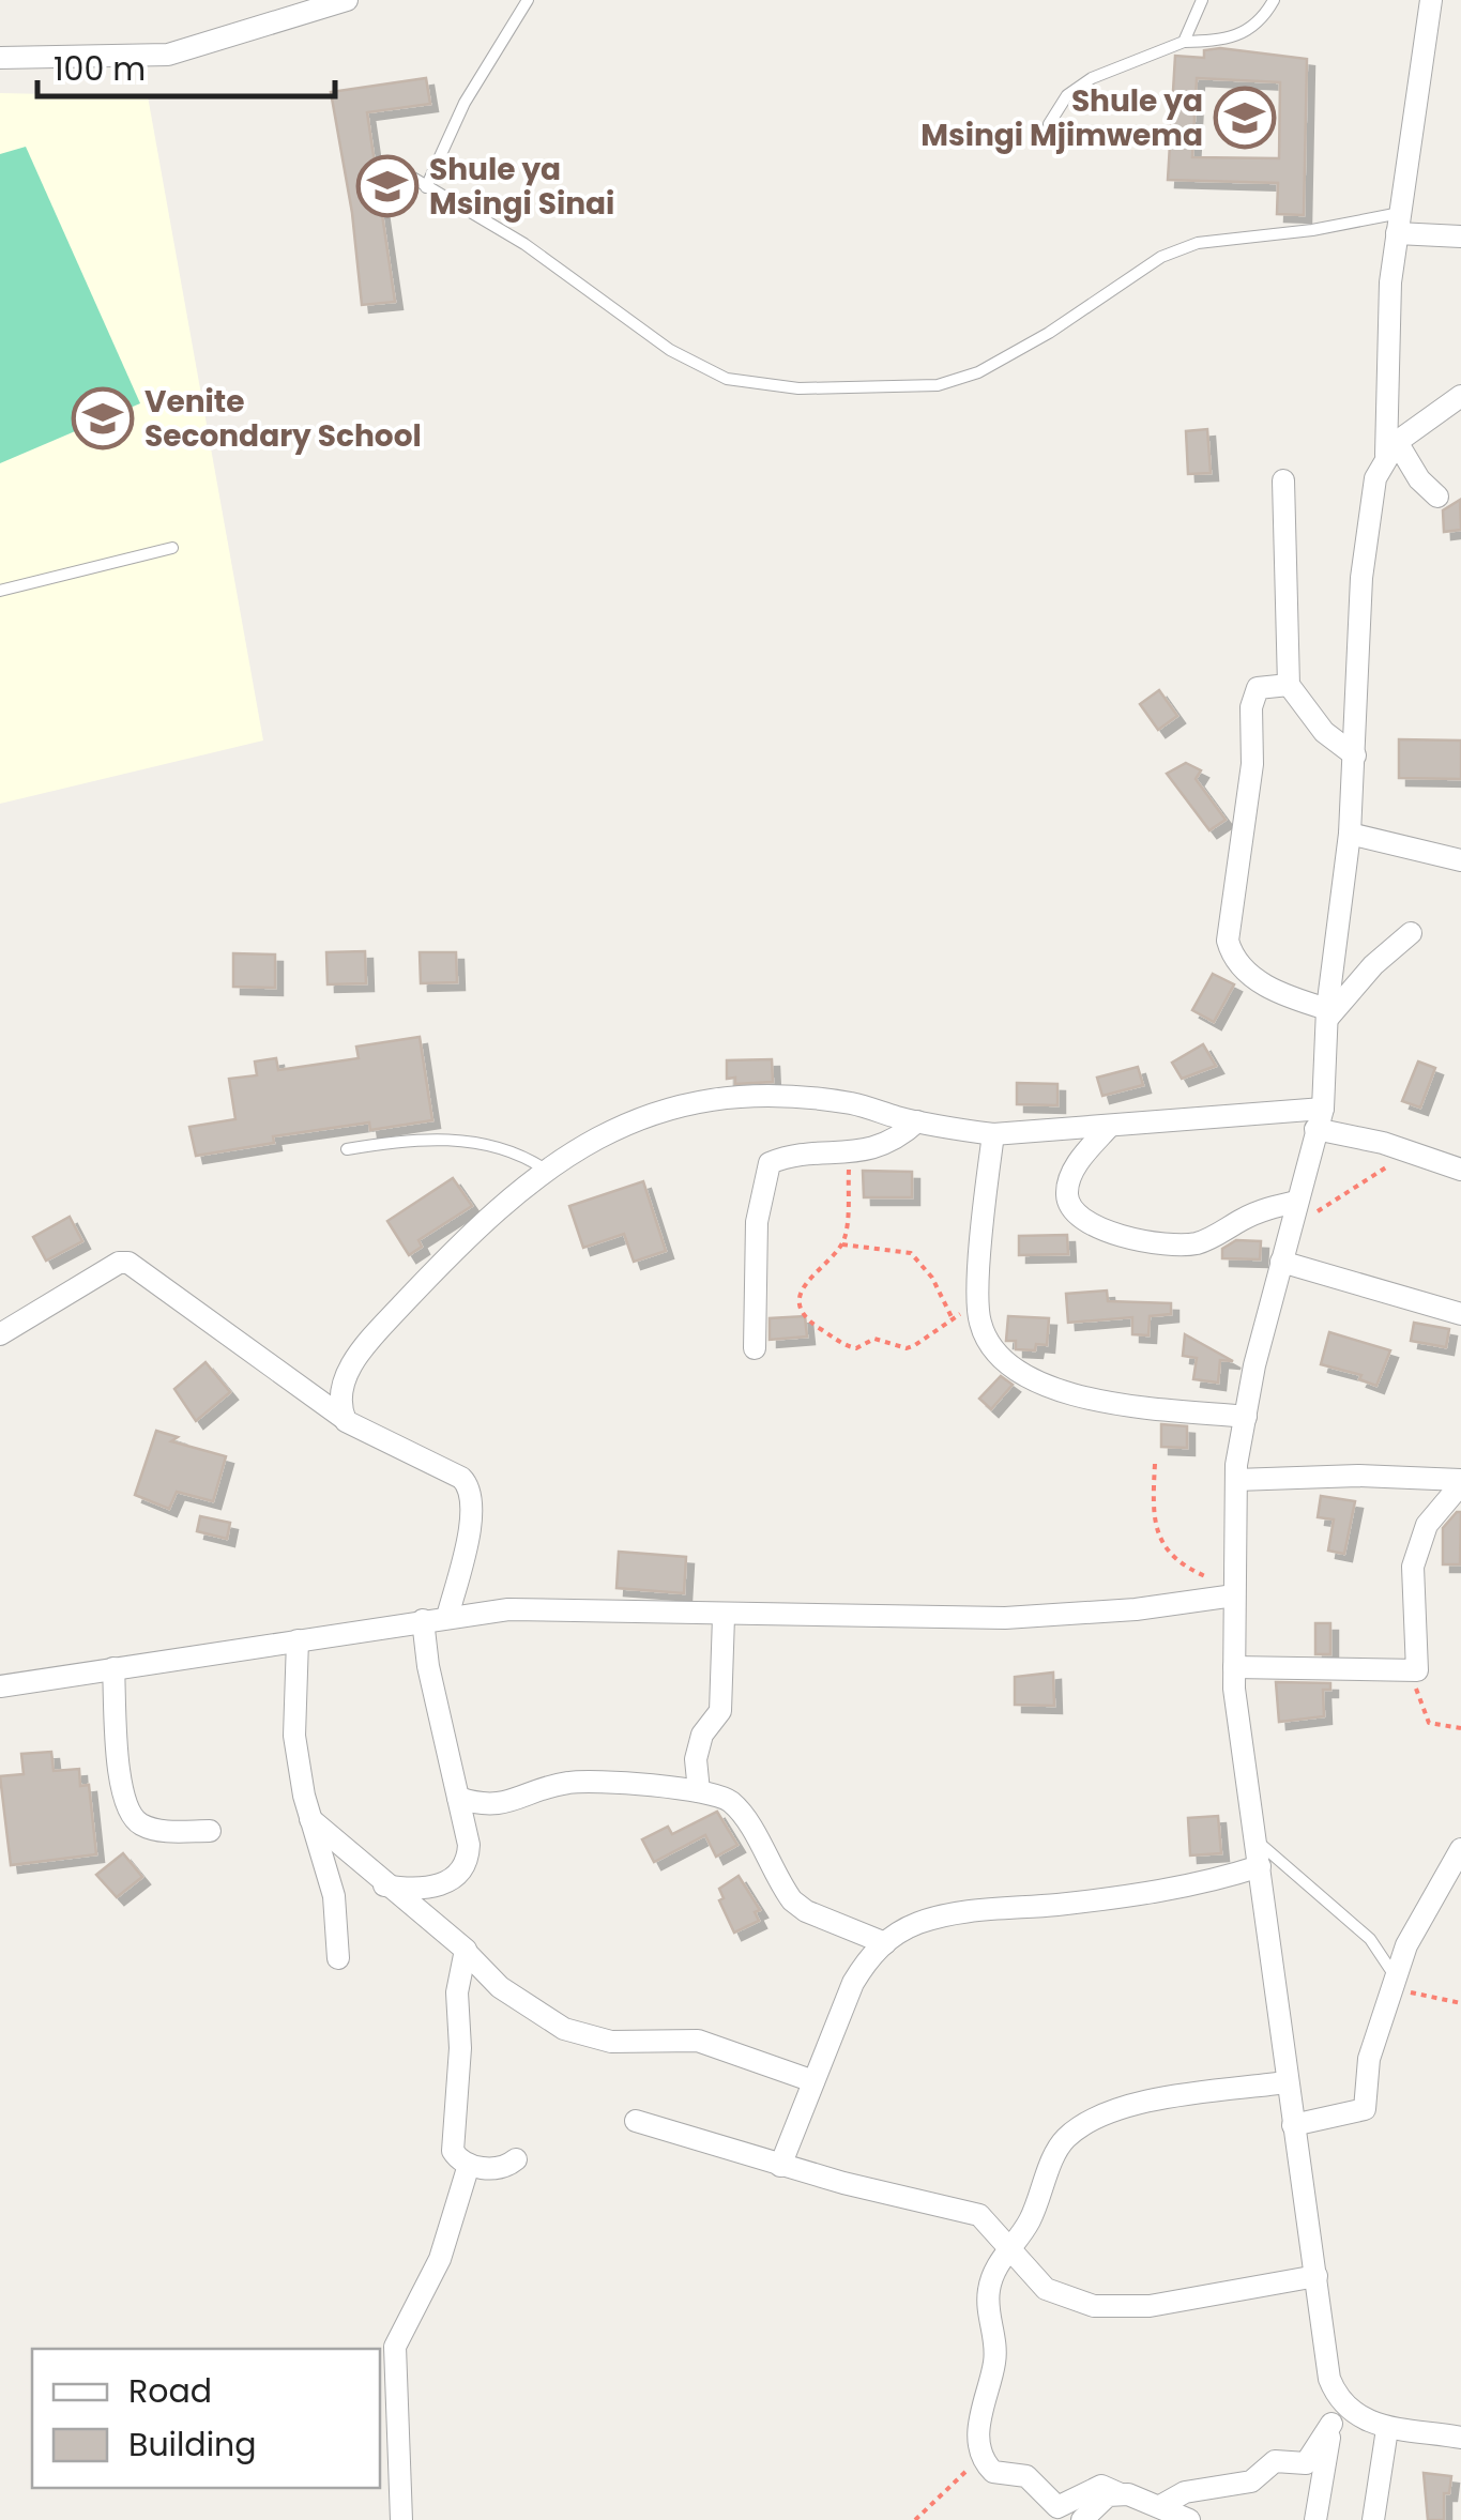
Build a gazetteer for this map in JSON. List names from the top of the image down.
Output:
{
  "places": {
    "school or university": ["Shule ya Msingi Mjimwema", "Shule ya Msingi Sinai", "Venite Secondary School"]
  },
  "legend": ["Road", "Building"],
  "scale_bar": "100 m"
}
